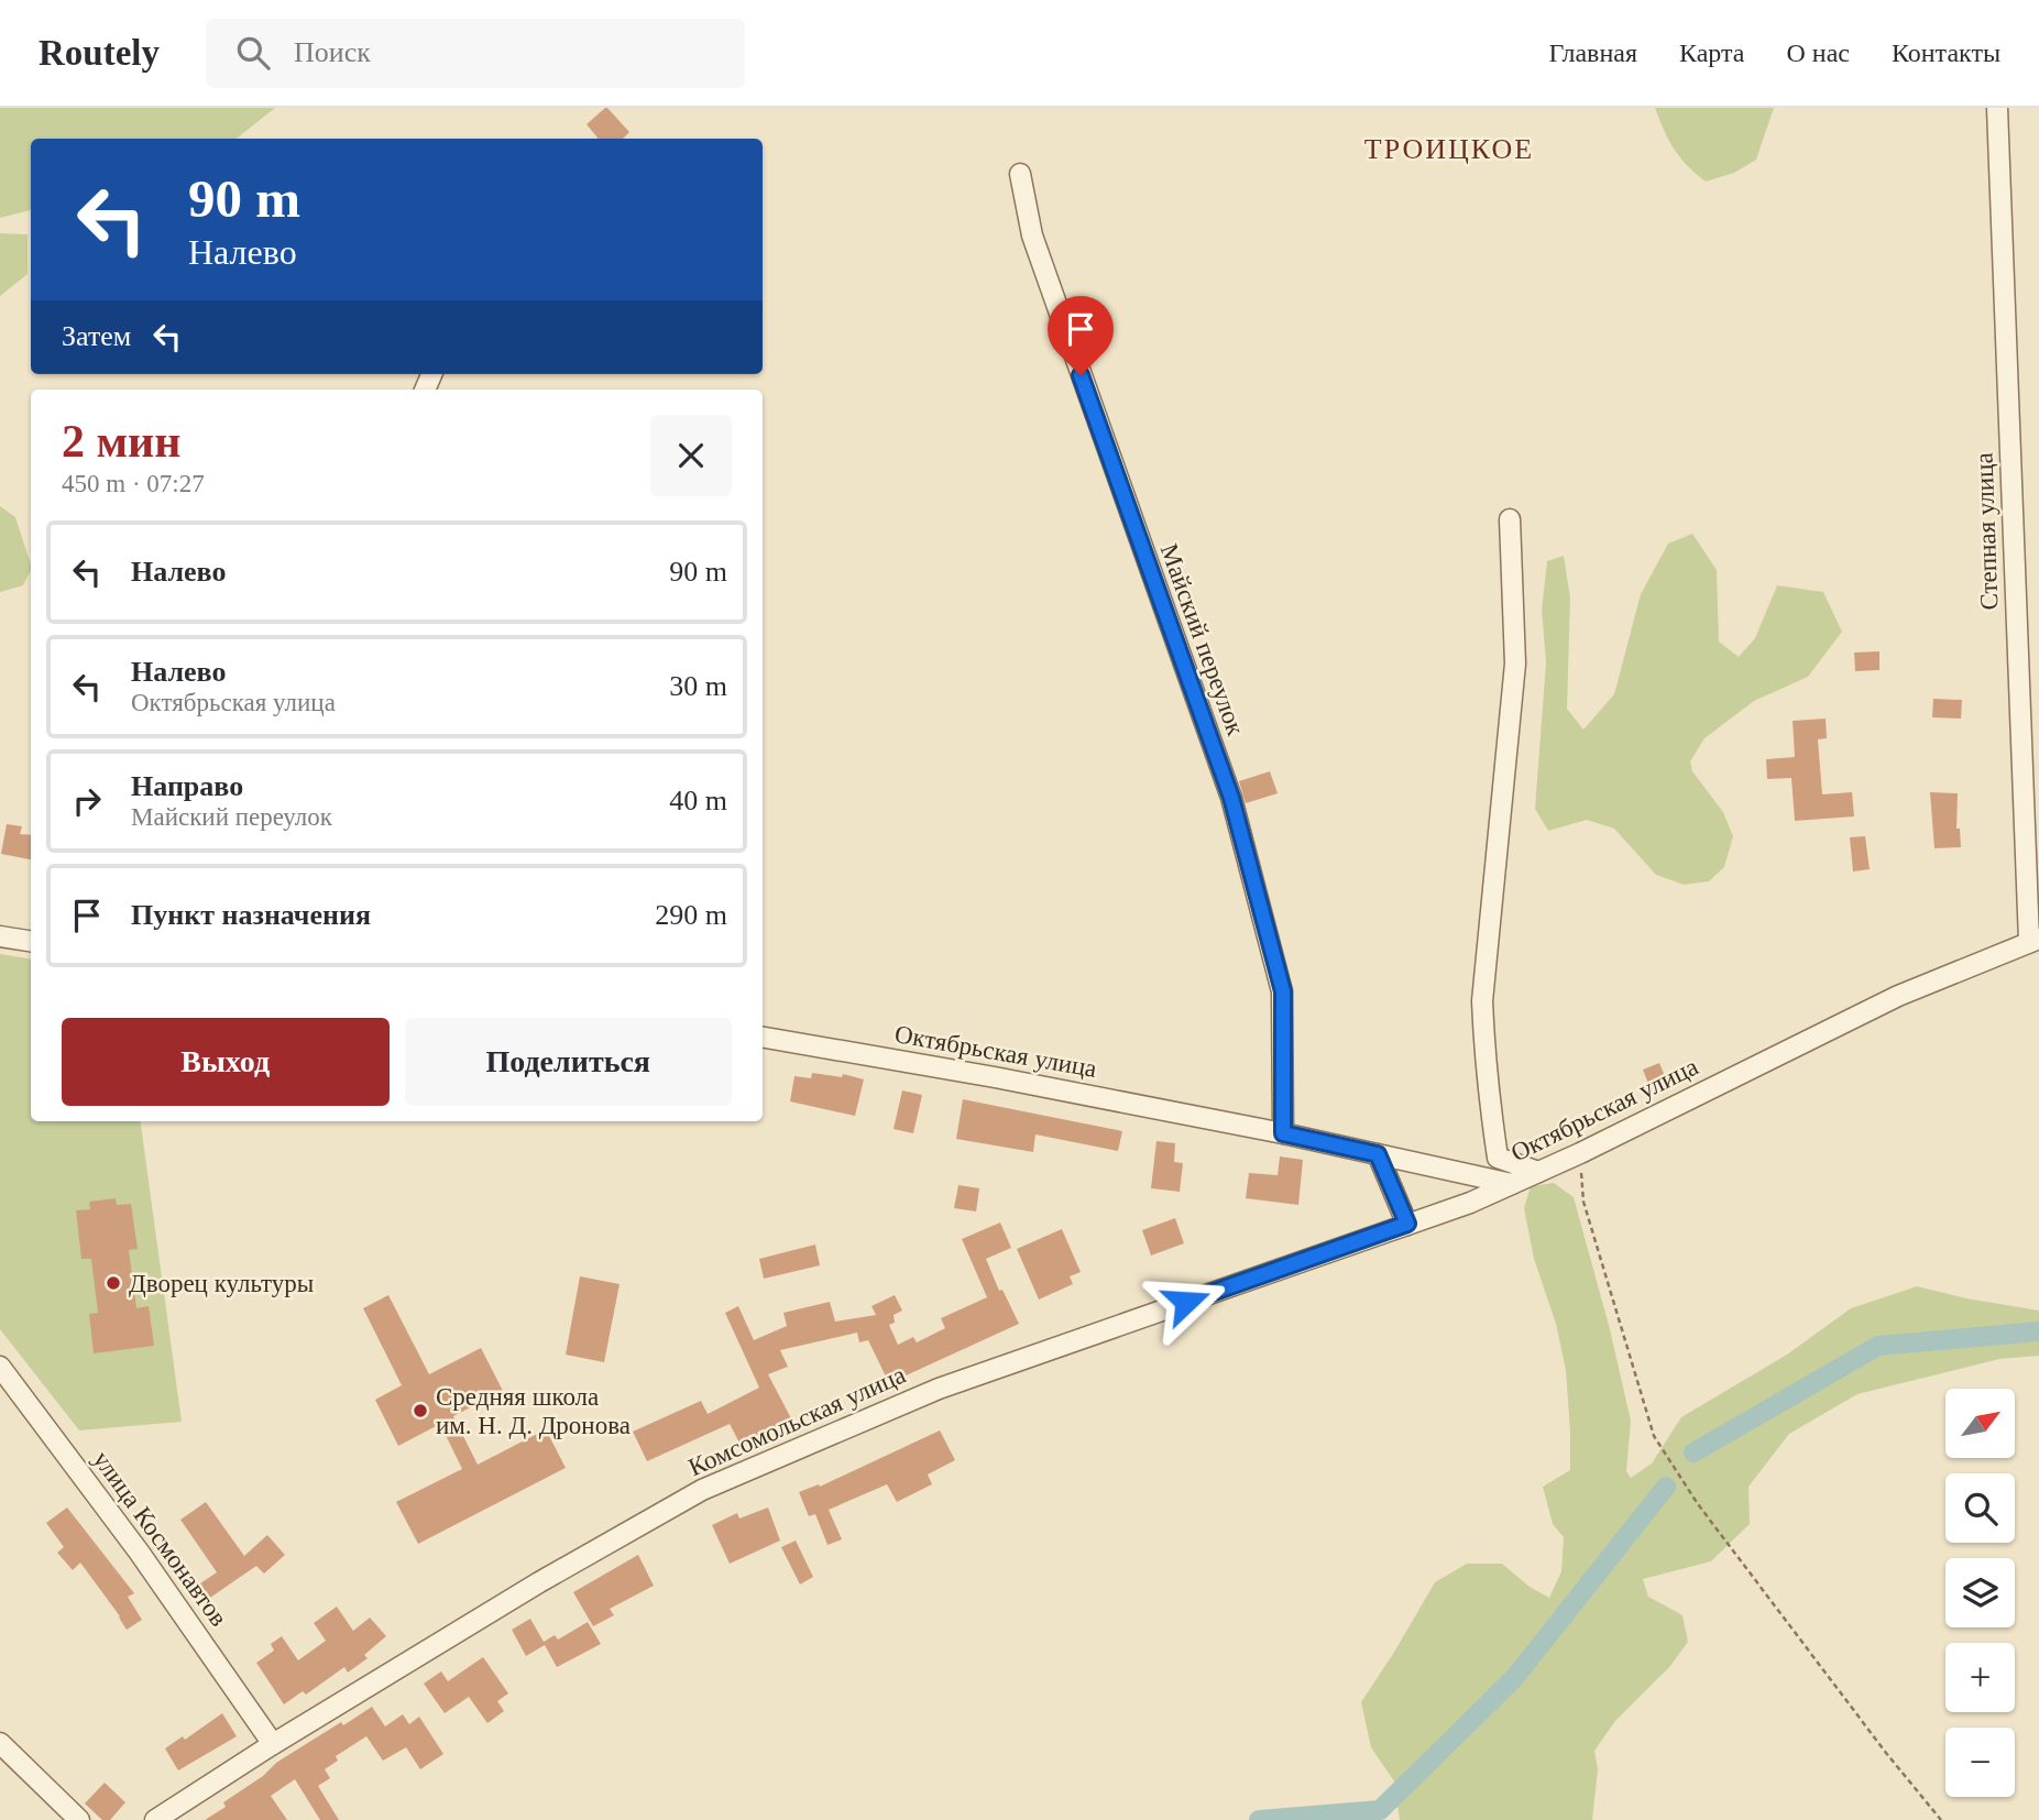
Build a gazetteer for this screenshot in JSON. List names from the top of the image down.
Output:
{
  "streets": {
    "street": [
      "Степная улица",
      "Майский переулок",
      "Октябрьская улица",
      "Комсомольская улица",
      "улица Космонавтов"
    ]
  },
  "crossings": [
    ["Степная улица", "Октябрьская улица"],
    ["Майский переулок", "Октябрьская улица"],
    ["Октябрьская улица", "Комсомольская улица"],
    ["Комсомольская улица", "улица Космонавтов"]
  ],
  "districts": ["ТРОИЦКОЕ"],
  "places": ["Дворец культуры", "Средняя школа им. Н. Д. Дронова"],
  "north": "top right",
  "page": {
    "header": "Routely",
    "search": "Поиск",
    "nav": [
      "Главная",
      "Карта",
      "О нас",
      "Контакты"
    ],
    "turn": ["90 m", "Налево"],
    "then": "Затем",
    "heading": ["2 мин", "450 m · 07:27"],
    "list": [
      {
        "name": "Налево",
        "value": "90 m"
      },
      {
        "name": "Налево",
        "note": "Октябрьская улица",
        "value": "30 m"
      },
      {
        "name": "Направо",
        "note": "Майский переулок",
        "value": "40 m"
      },
      {
        "name": "Пункт назначения",
        "value": "290 m"
      }
    ],
    "buttons": ["Выход", "Поделиться"],
    "map_buttons": ["+", "−"]
  }
}
